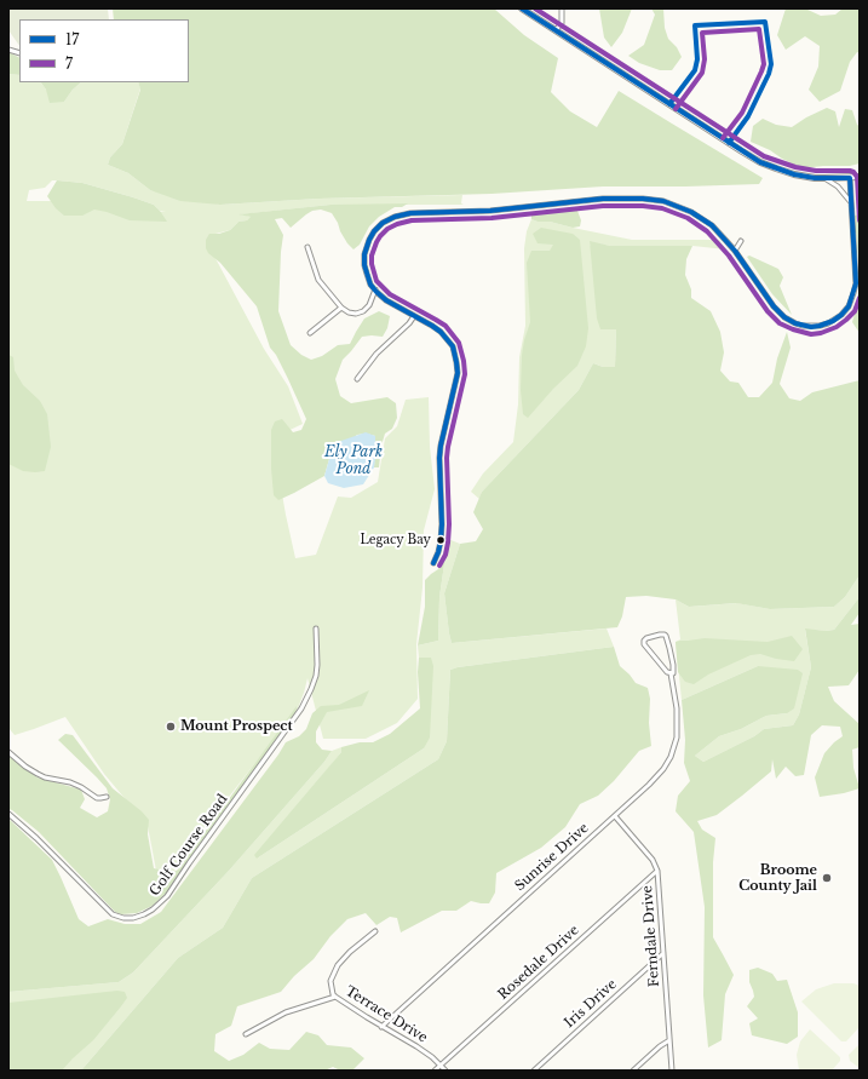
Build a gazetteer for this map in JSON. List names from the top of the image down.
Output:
{
  "streets": {
    "street": [
      "Golf Course Road",
      "Sunrise Drive",
      "Ferndale Drive",
      "Rosedale Drive",
      "Iris Drive",
      "Terrace Drive"
    ]
  },
  "crossings": [
    ["Sunrise Drive", "Ferndale Drive"],
    ["Sunrise Drive", "Terrace Drive"],
    ["Ferndale Drive", "Rosedale Drive"],
    ["Ferndale Drive", "Iris Drive"],
    ["Rosedale Drive", "Terrace Drive"]
  ],
  "water": ["Ely Park Pond"],
  "places": ["Legacy Bay", "Mount Prospect", "Broome County Jail"],
  "lines": ["transit line 17", "transit line 7"],
  "legend": ["17", "7"]
}
